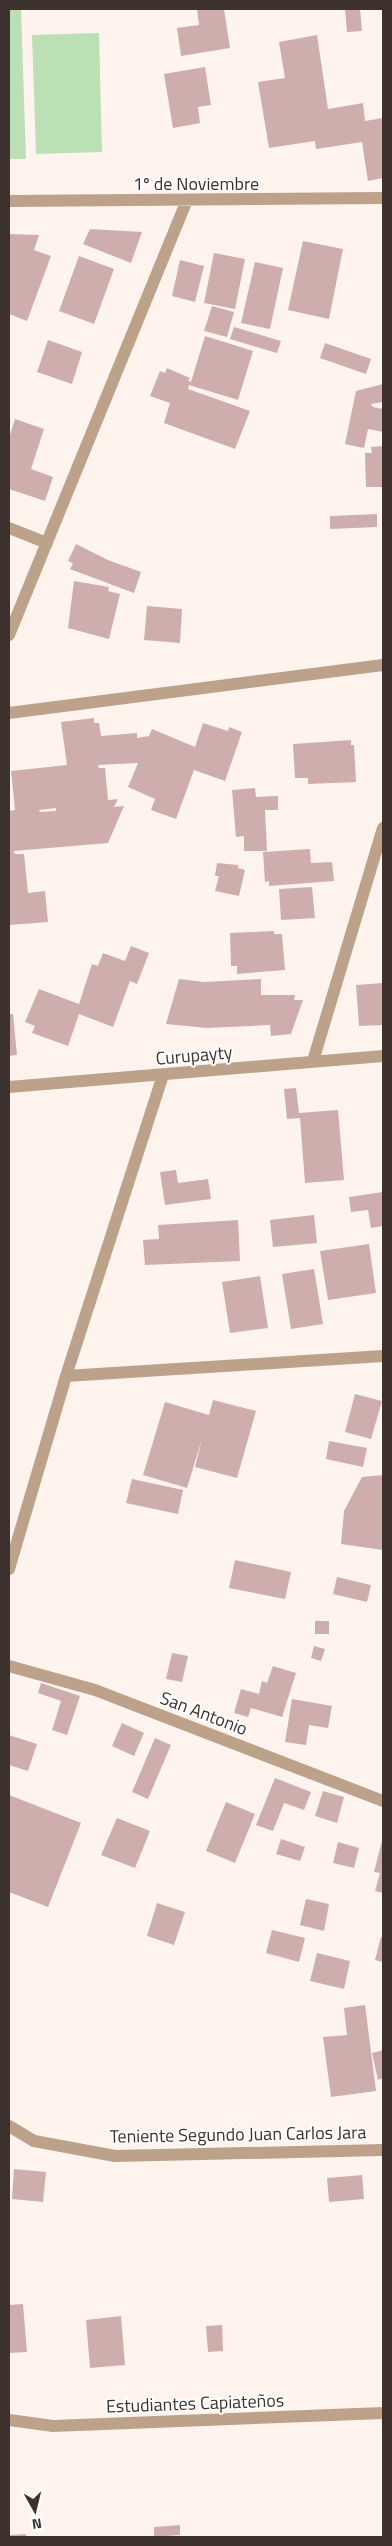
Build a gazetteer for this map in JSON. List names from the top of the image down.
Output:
{
  "streets": {
    "street": [
      "1º de Noviembre",
      "Curupayty",
      "San Antonio",
      "Teniente Segundo Juan Carlos Jara",
      "Estudiantes Capiateños"
    ]
  },
  "north": "bottom"
}
